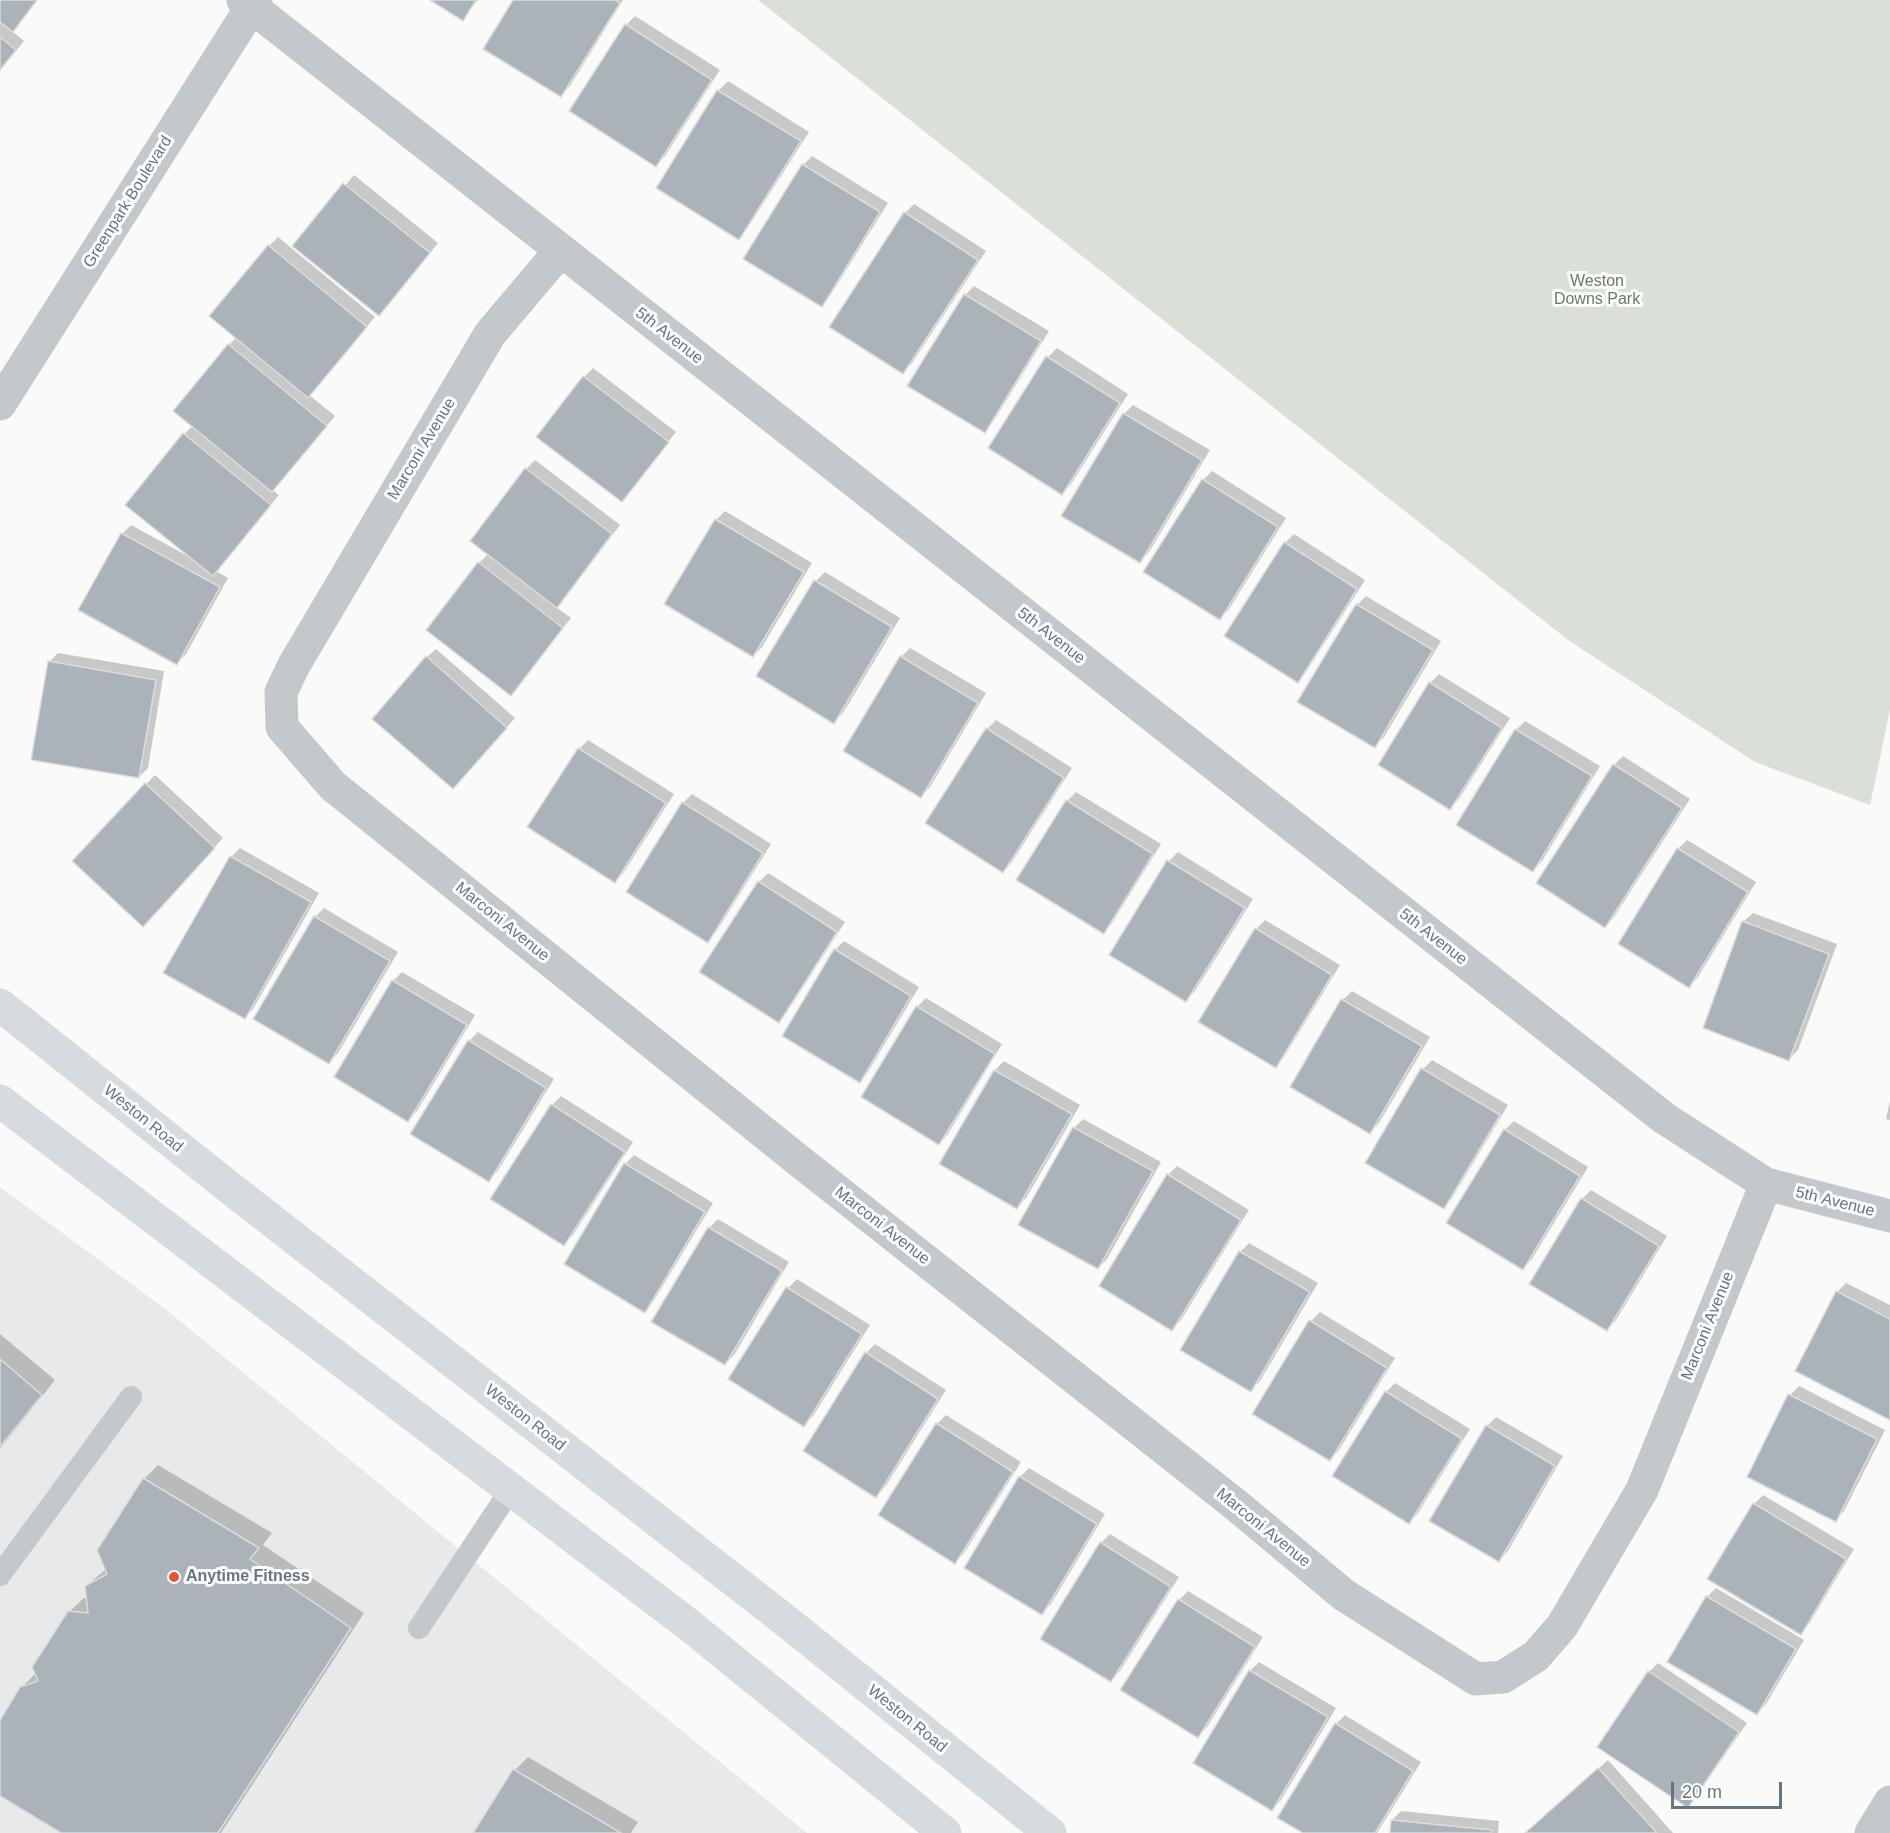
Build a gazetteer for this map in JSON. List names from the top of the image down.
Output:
{
  "streets": {
    "main road": ["Weston Road"],
    "street": ["Greenpark Boulevard", "5th Avenue", "Marconi Avenue"]
  },
  "crossings": [
    ["Greenpark Boulevard", "5th Avenue"],
    ["5th Avenue", "Marconi Avenue"]
  ],
  "parks": ["Weston Downs Park"],
  "places": ["Anytime Fitness"],
  "scale_bar": "20 m"
}
